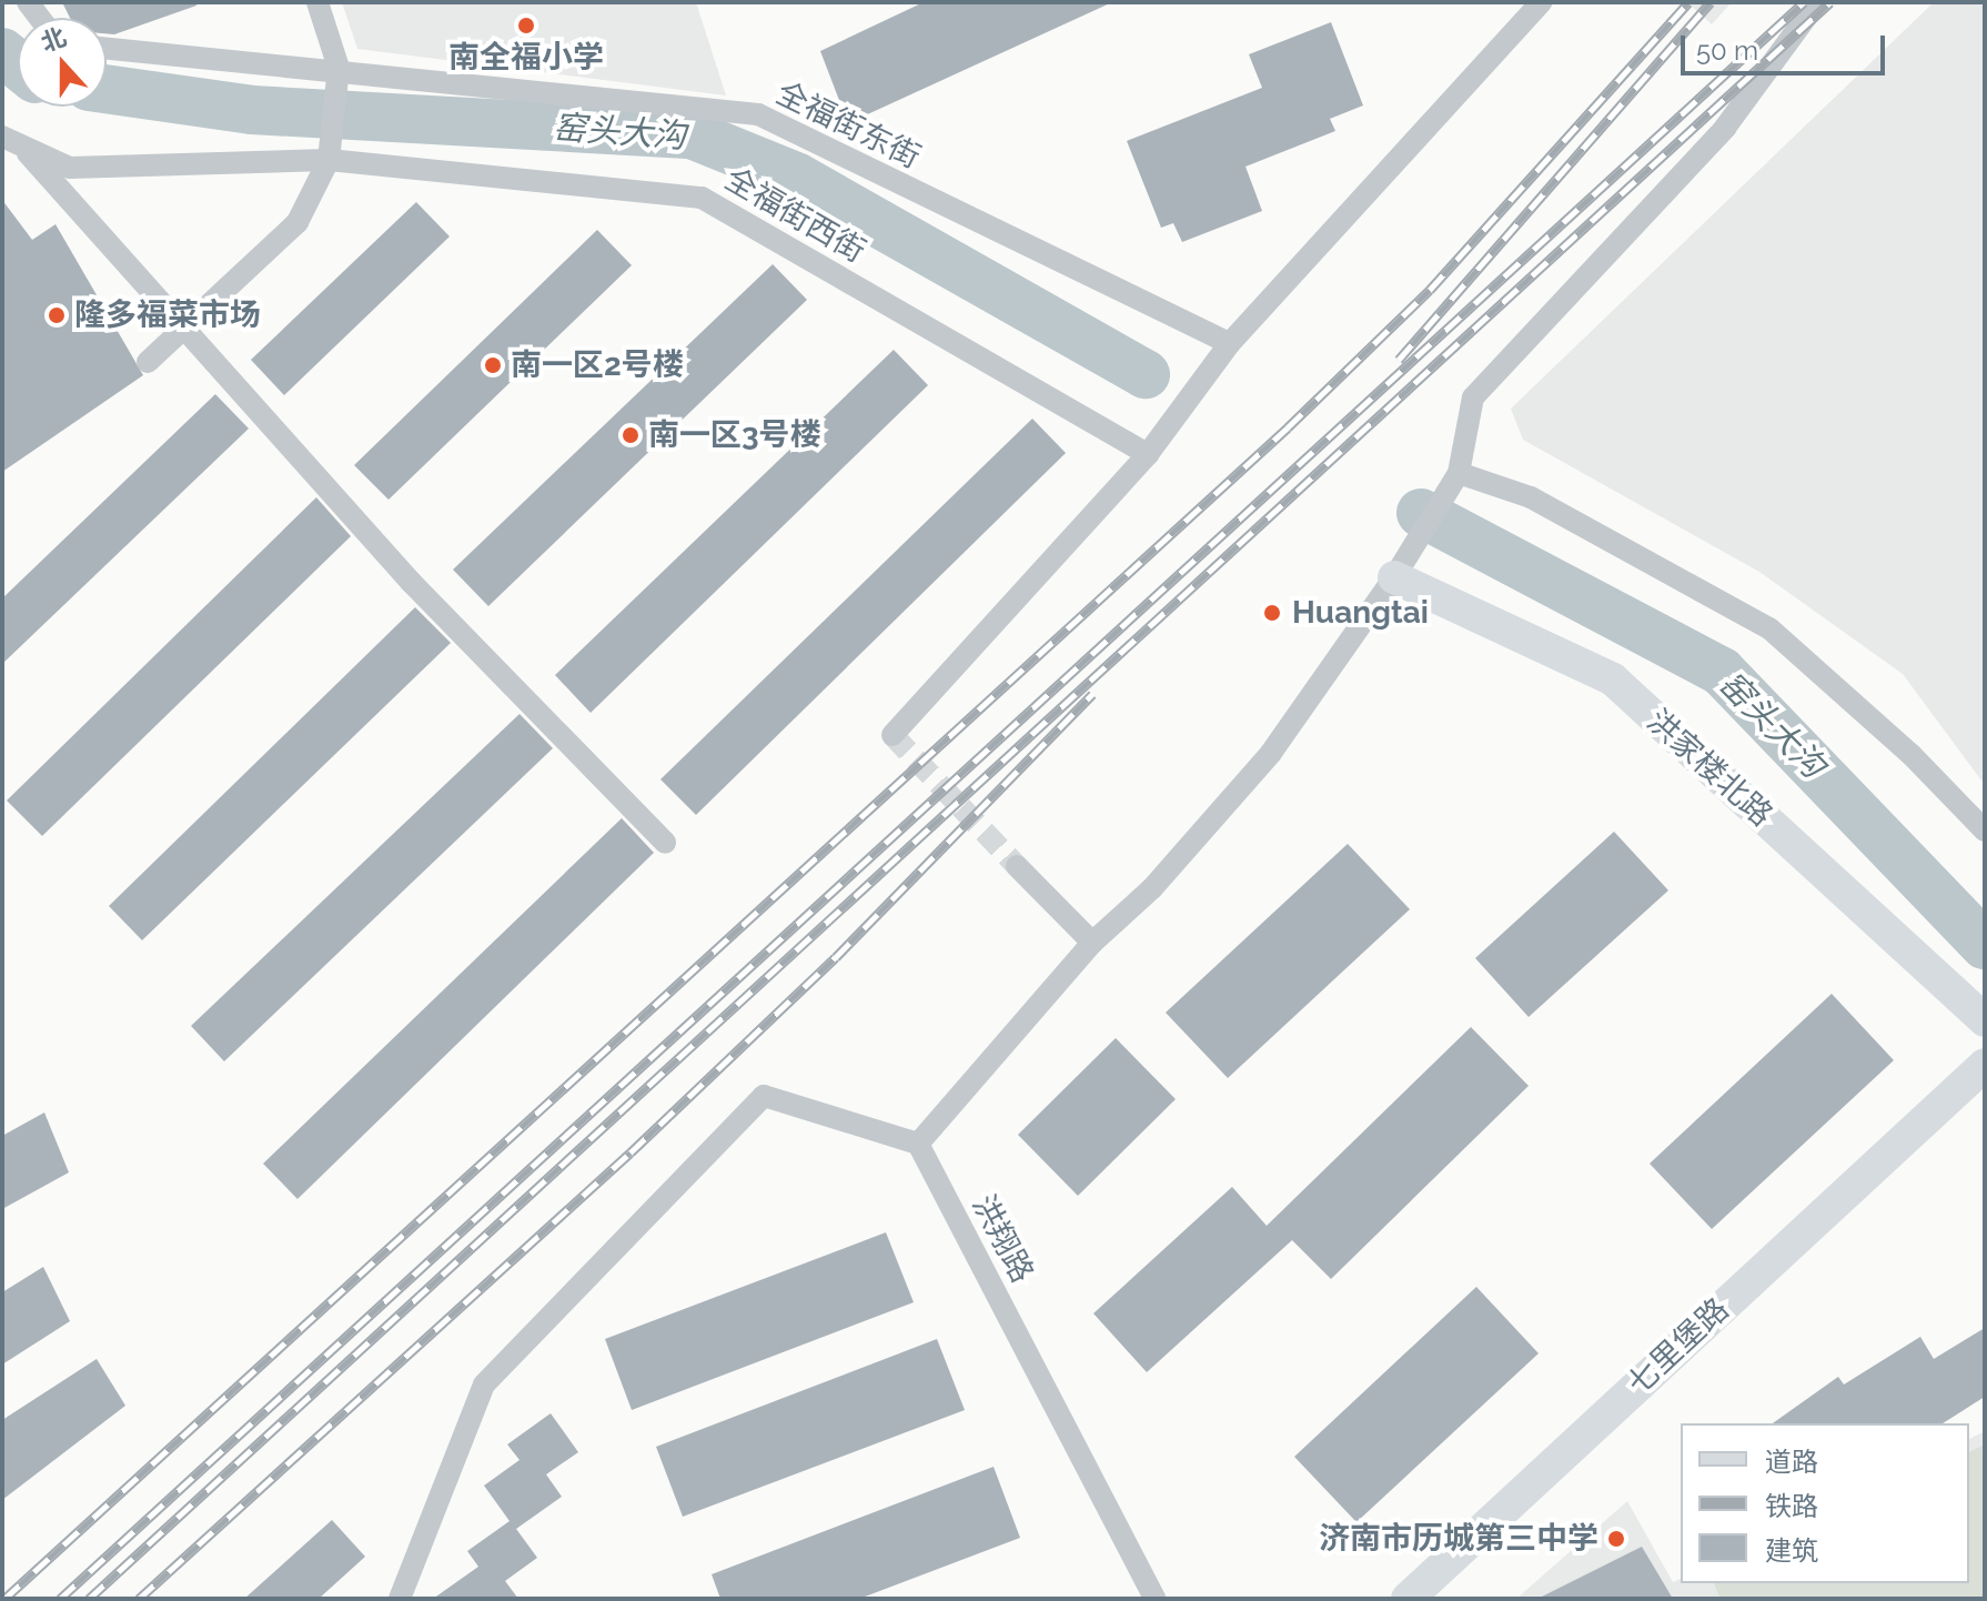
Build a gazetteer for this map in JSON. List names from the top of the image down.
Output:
{
  "streets": {
    "main road": ["洪家楼北路", "七里堡路"],
    "street": ["全福街东街", "全福街西街", "洪翔路"]
  },
  "water": ["窑头大沟"],
  "places": [
    "南全福小学",
    "隆多福菜市场",
    "南一区2号楼",
    "南一区3号楼",
    "Huangtai",
    "济南市历城第三中学"
  ],
  "legend": ["道路", "铁路", "建筑"],
  "scale_bar": "50 m",
  "north": "top"
}
